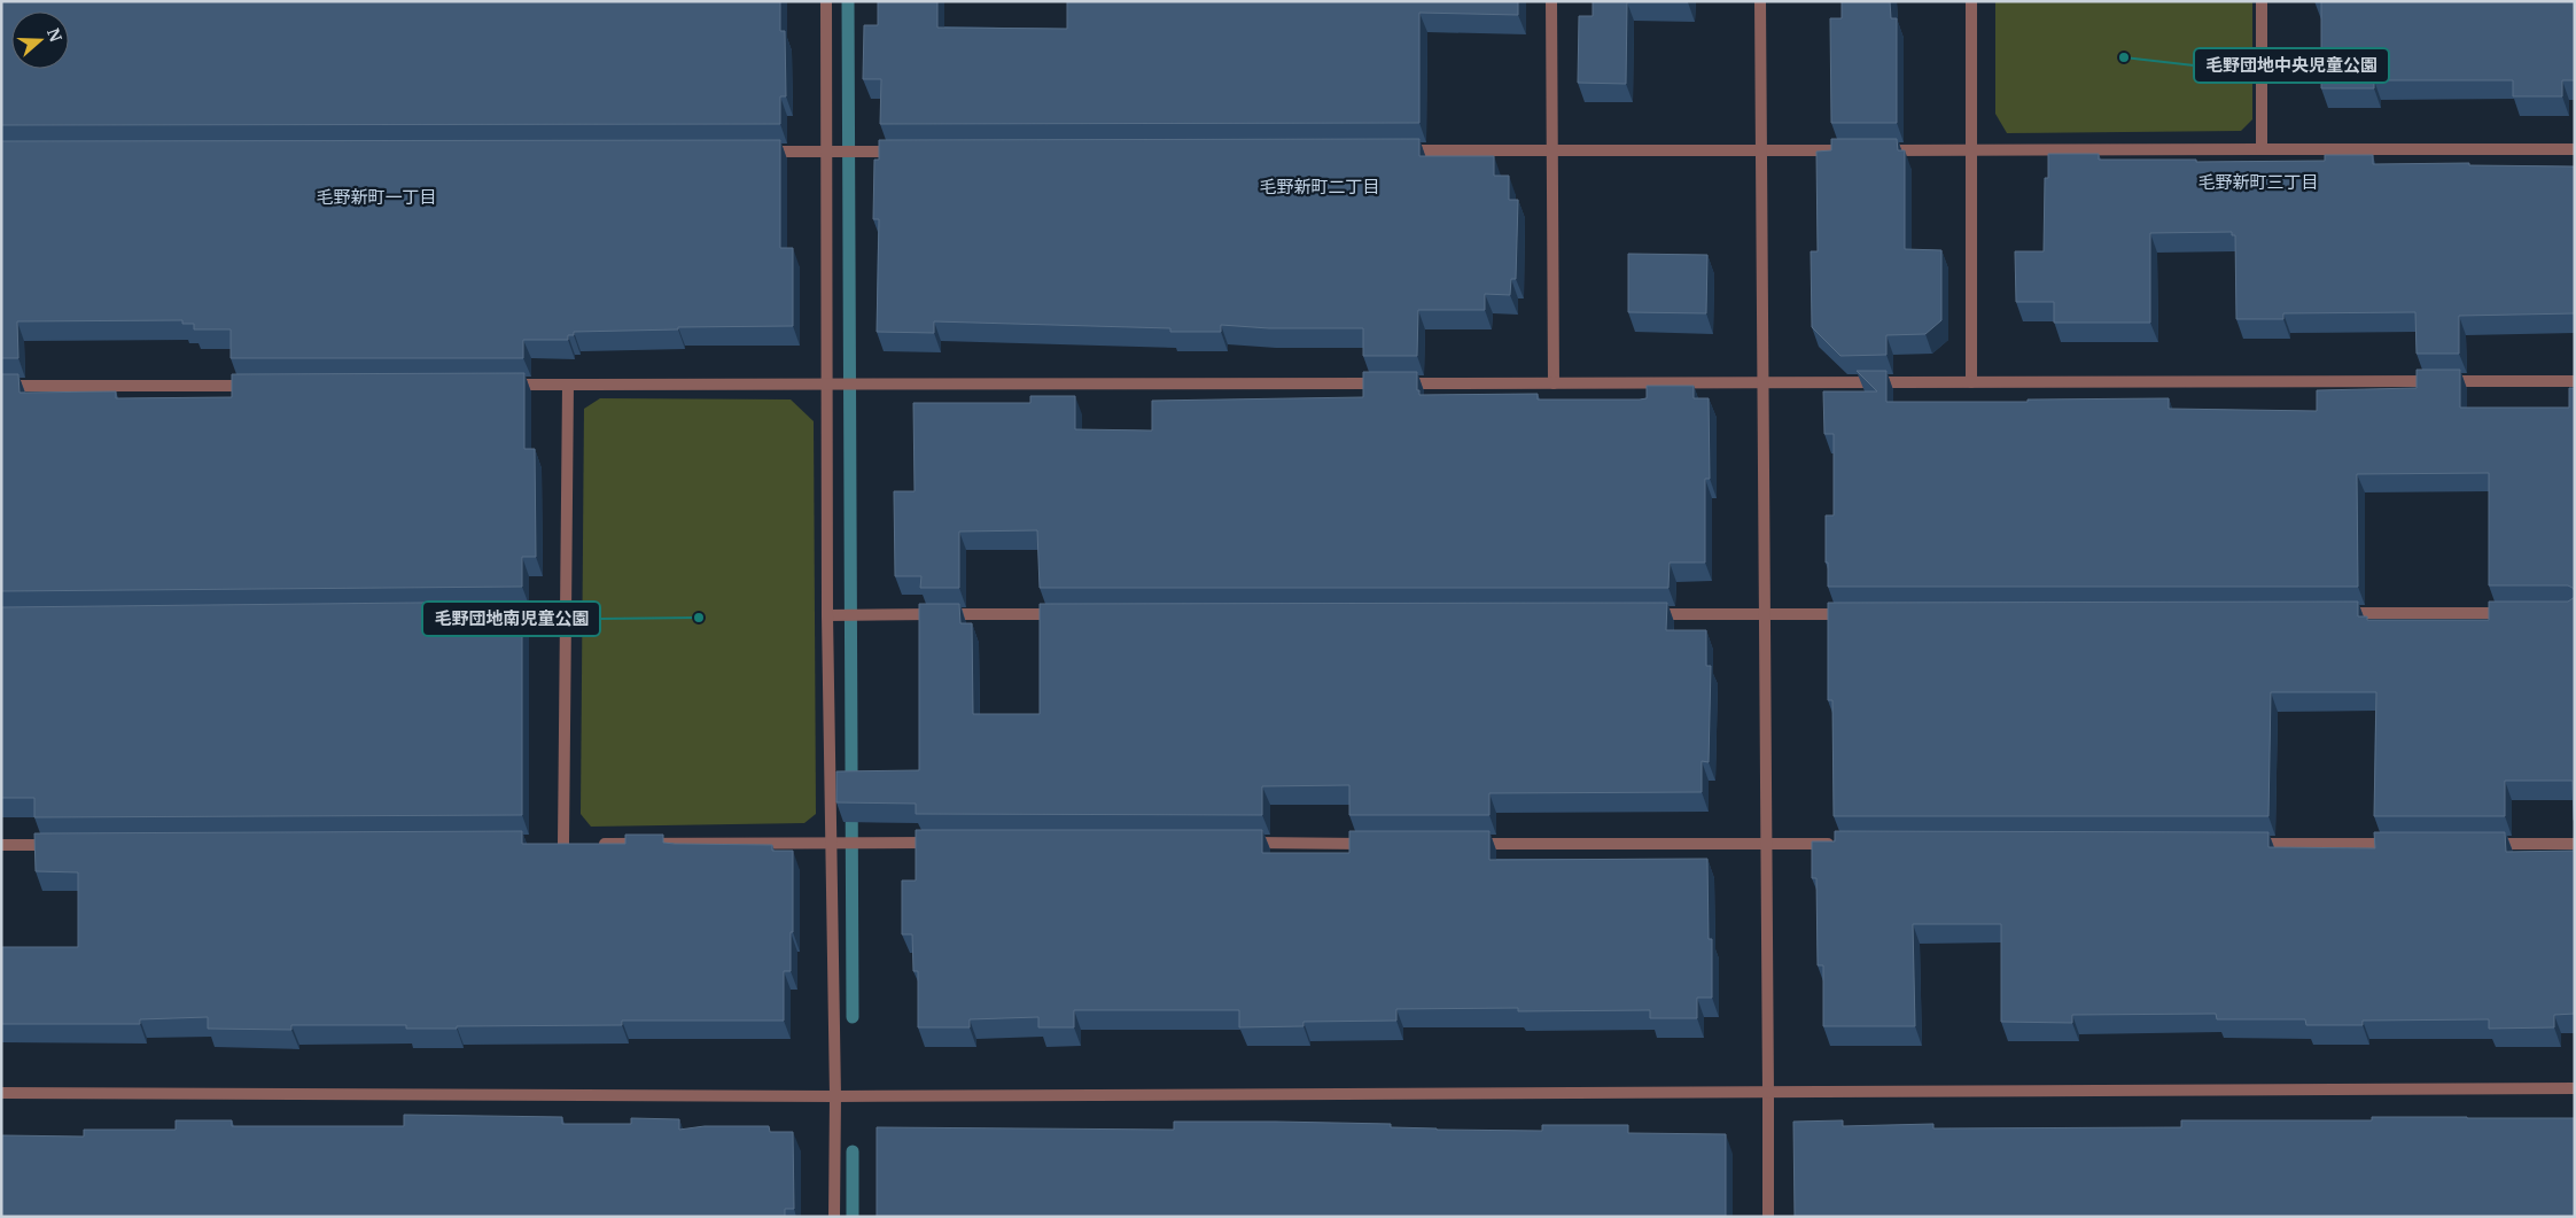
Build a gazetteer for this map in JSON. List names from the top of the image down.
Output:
{
  "districts": ["毛野新町三丁目", "毛野新町二丁目", "毛野新町一丁目"],
  "places": ["毛野団地中央児童公園", "毛野団地南児童公園"],
  "north": "right"
}
